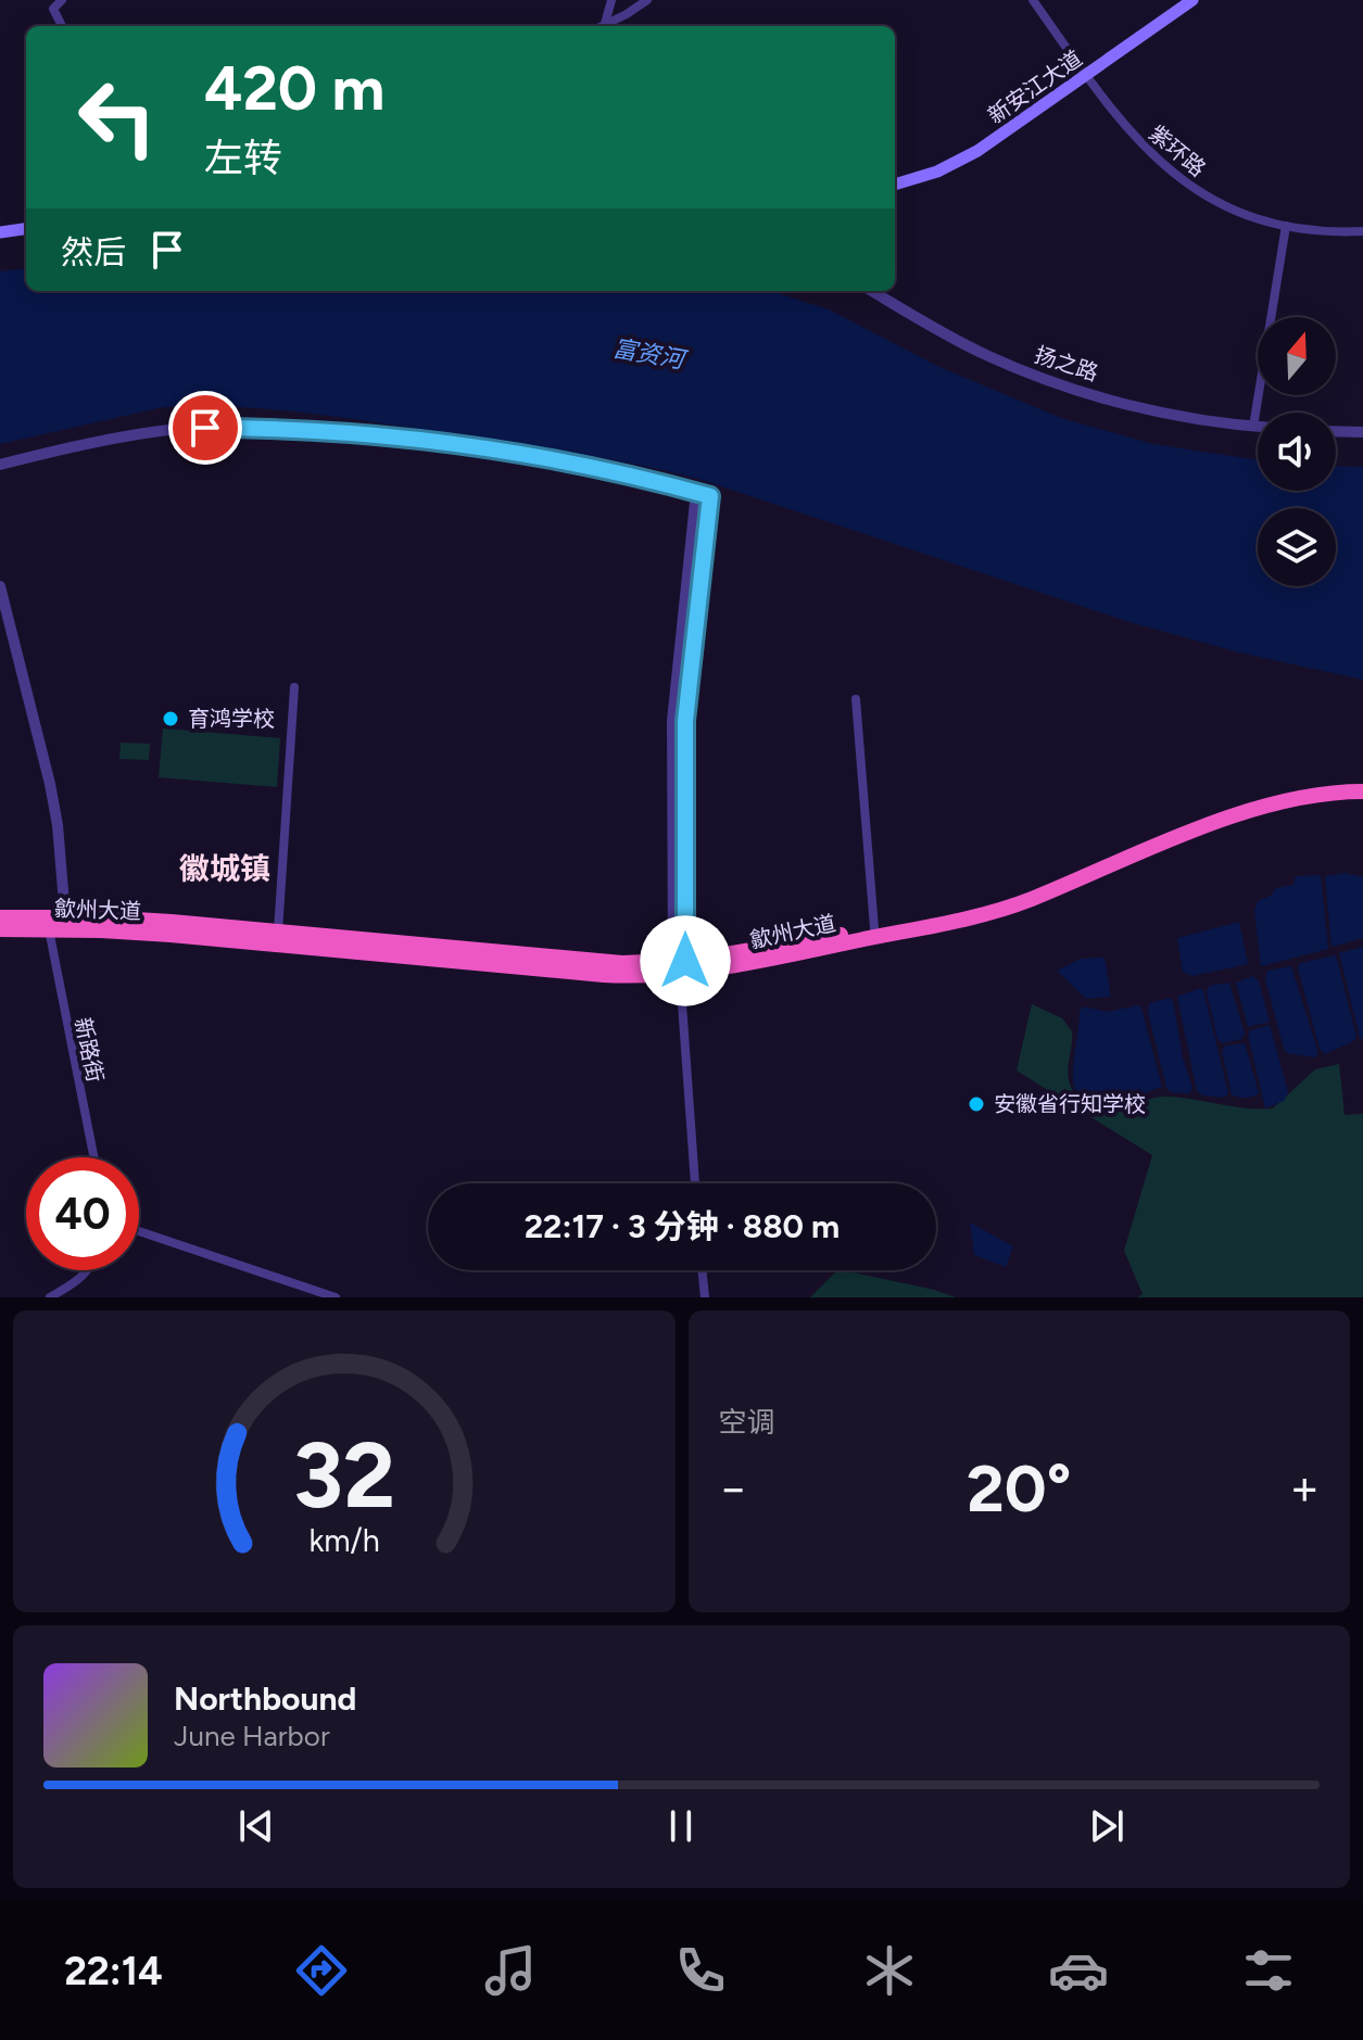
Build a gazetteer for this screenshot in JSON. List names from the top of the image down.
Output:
{
  "streets": {
    "highway": ["歙州大道"],
    "main road": ["新安江大道"],
    "street": ["紫环路", "扬之路", "新路街"]
  },
  "crossings": [
    ["新安江大道", "紫环路"],
    ["歙州大道", "新路街"]
  ],
  "districts": ["徽城镇"],
  "water": ["富资河"],
  "places": ["育鸿学校", "安徽省行知学校"],
  "north": "top",
  "page": {
    "turn": ["420 m", "左转"],
    "then": "然后",
    "limit": "40",
    "trip": "22:17 · 3 分钟 · 880 m",
    "tile": "空调",
    "heat": ["−", "20°", "+"],
    "song": ["Northbound", "June Harbor"],
    "tabs": "22:14",
    "gauge": ["32", "km/h"]
  }
}
